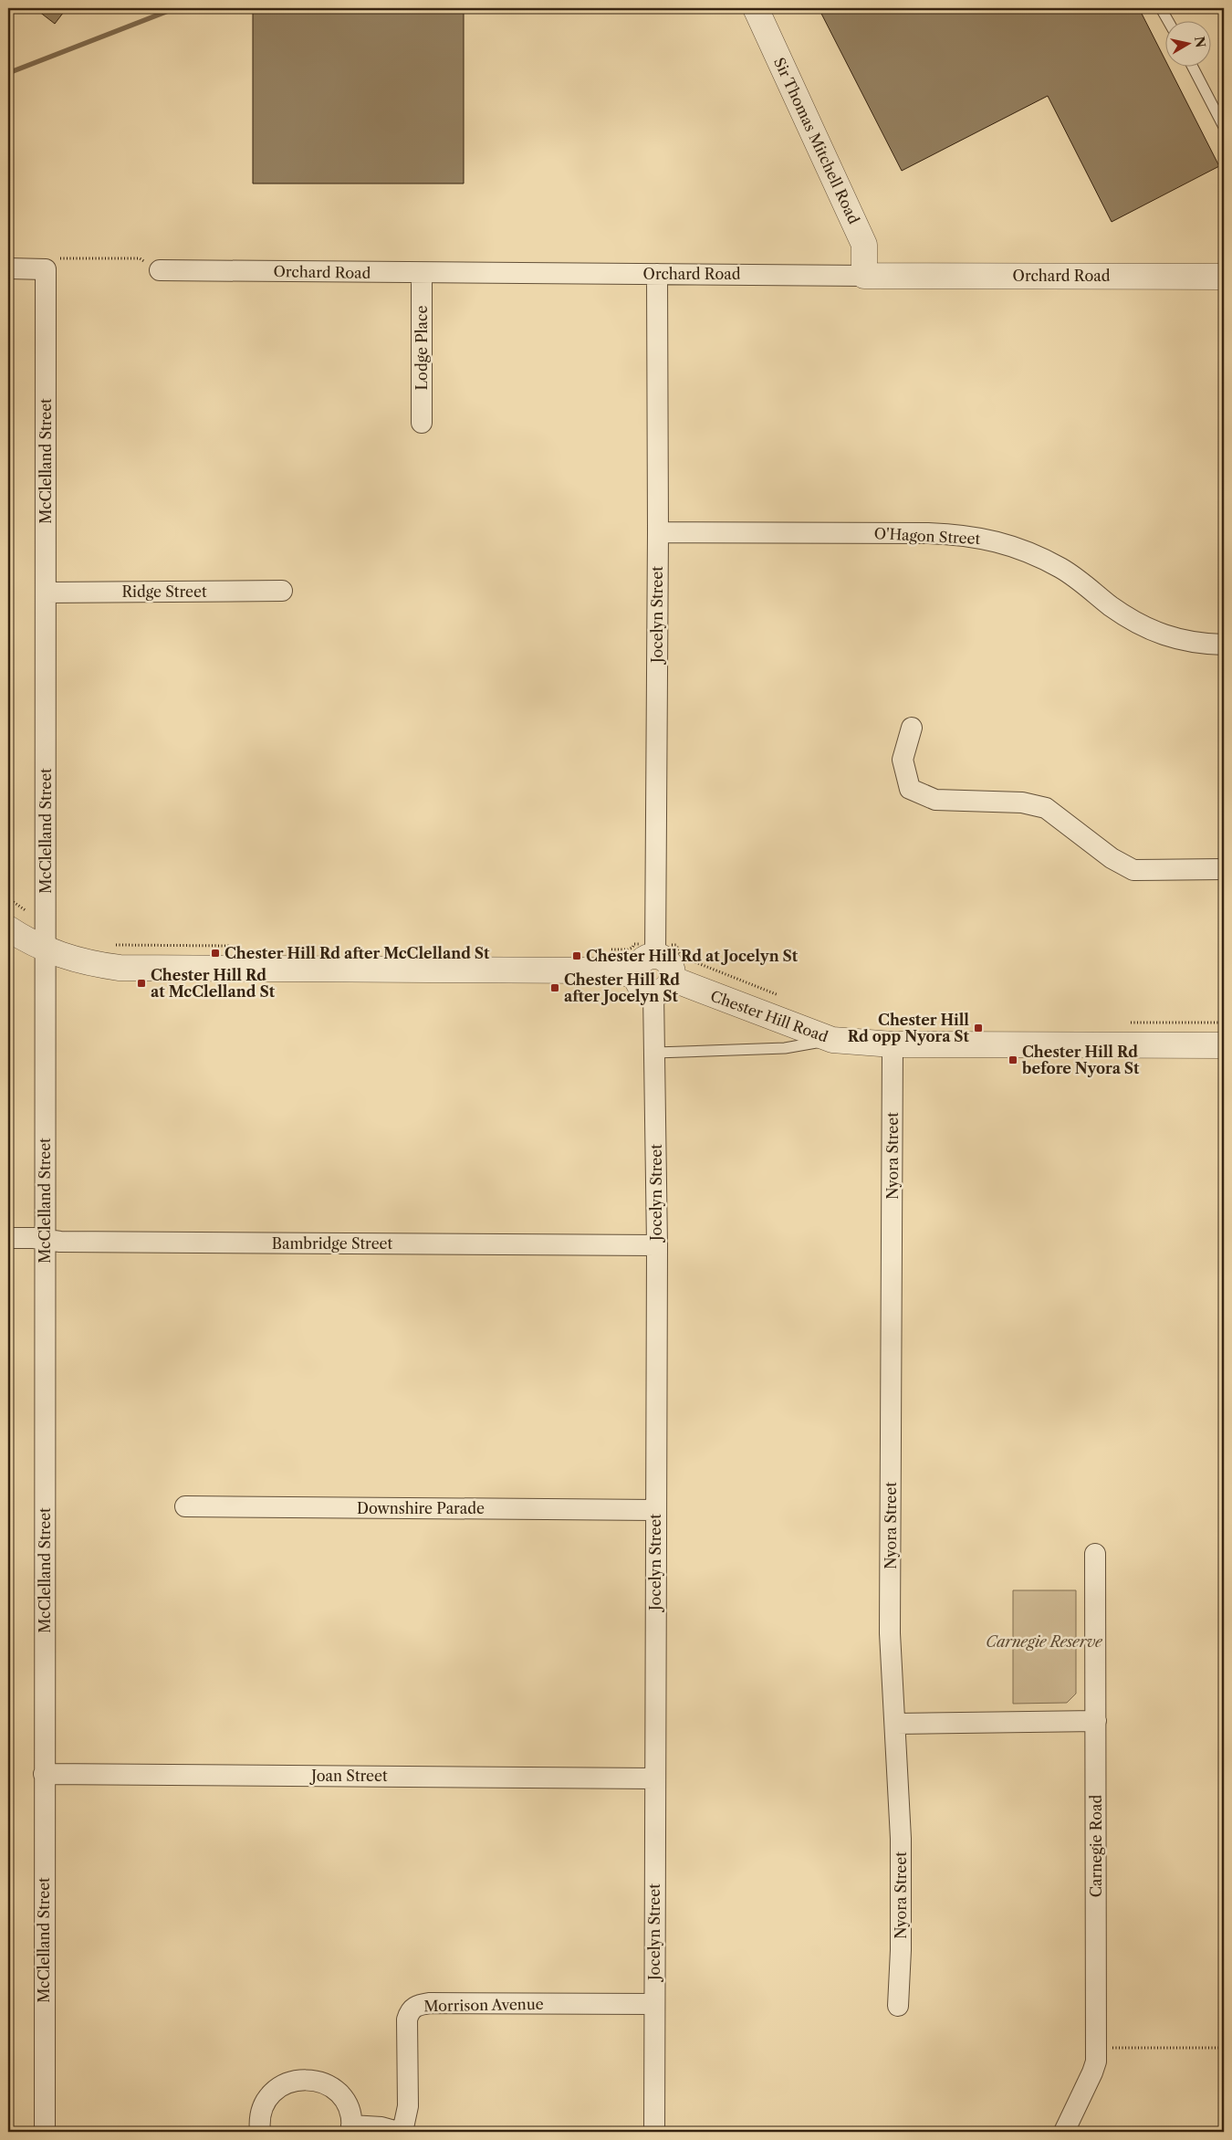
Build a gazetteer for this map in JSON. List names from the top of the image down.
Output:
{
  "streets": {
    "street": [
      "Sir Thomas Mitchell Road",
      "Orchard Road",
      "Lodge Place",
      "McClelland Street",
      "O'Hagon Street",
      "Ridge Street",
      "Jocelyn Street",
      "Chester Hill Road",
      "Nyora Street",
      "Bambridge Street",
      "Downshire Parade",
      "Joan Street",
      "Carnegie Road",
      "Morrison Avenue"
    ]
  },
  "crossings": [
    ["Sir Thomas Mitchell Road", "Orchard Road"],
    ["Orchard Road", "Lodge Place"],
    ["Orchard Road", "Jocelyn Street"],
    ["McClelland Street", "Ridge Street"],
    ["McClelland Street", "Bambridge Street"],
    ["McClelland Street", "Joan Street"],
    ["O'Hagon Street", "Jocelyn Street"],
    ["Jocelyn Street", "Chester Hill Road"],
    ["Jocelyn Street", "Bambridge Street"],
    ["Jocelyn Street", "Downshire Parade"],
    ["Jocelyn Street", "Joan Street"],
    ["Jocelyn Street", "Morrison Avenue"],
    ["Chester Hill Road", "Nyora Street"]
  ],
  "parks": ["Carnegie Reserve"],
  "places": {
    "transit": [
      "Chester Hill Rd after McClelland St",
      "Chester Hill Rd at Jocelyn St",
      "Chester Hill Rd at McClelland St",
      "Chester Hill Rd after Jocelyn St",
      "Chester Hill Rd opp Nyora St",
      "Chester Hill Rd before Nyora St"
    ]
  },
  "north": "right"
}
